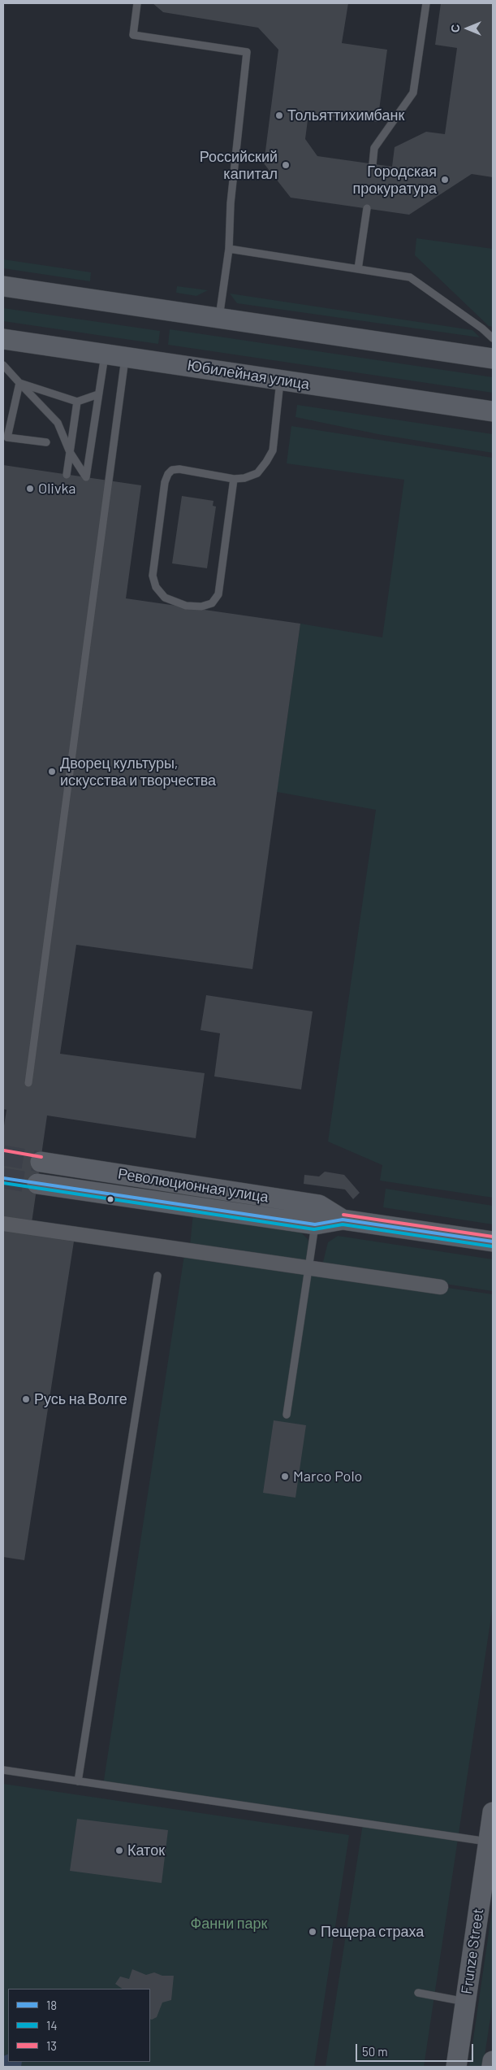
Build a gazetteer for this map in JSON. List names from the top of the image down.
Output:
{
  "streets": {
    "main road": ["Юбилейная улица", "Революционная улица", "Frunze Street"]
  },
  "parks": ["Фанни парк"],
  "places": [
    "Тольяттихимбанк",
    "Российский капитал",
    "Городская прокуратура",
    "Olivka",
    "Дворец культуры, искусства и творчества",
    "Русь на Волге",
    "Marco Polo",
    "Каток",
    "Пещера страха"
  ],
  "lines": ["transit line 13", "transit line 18", "transit line 14"],
  "legend": ["18", "14", "13"],
  "scale_bar": "50 m",
  "north": "left"
}
